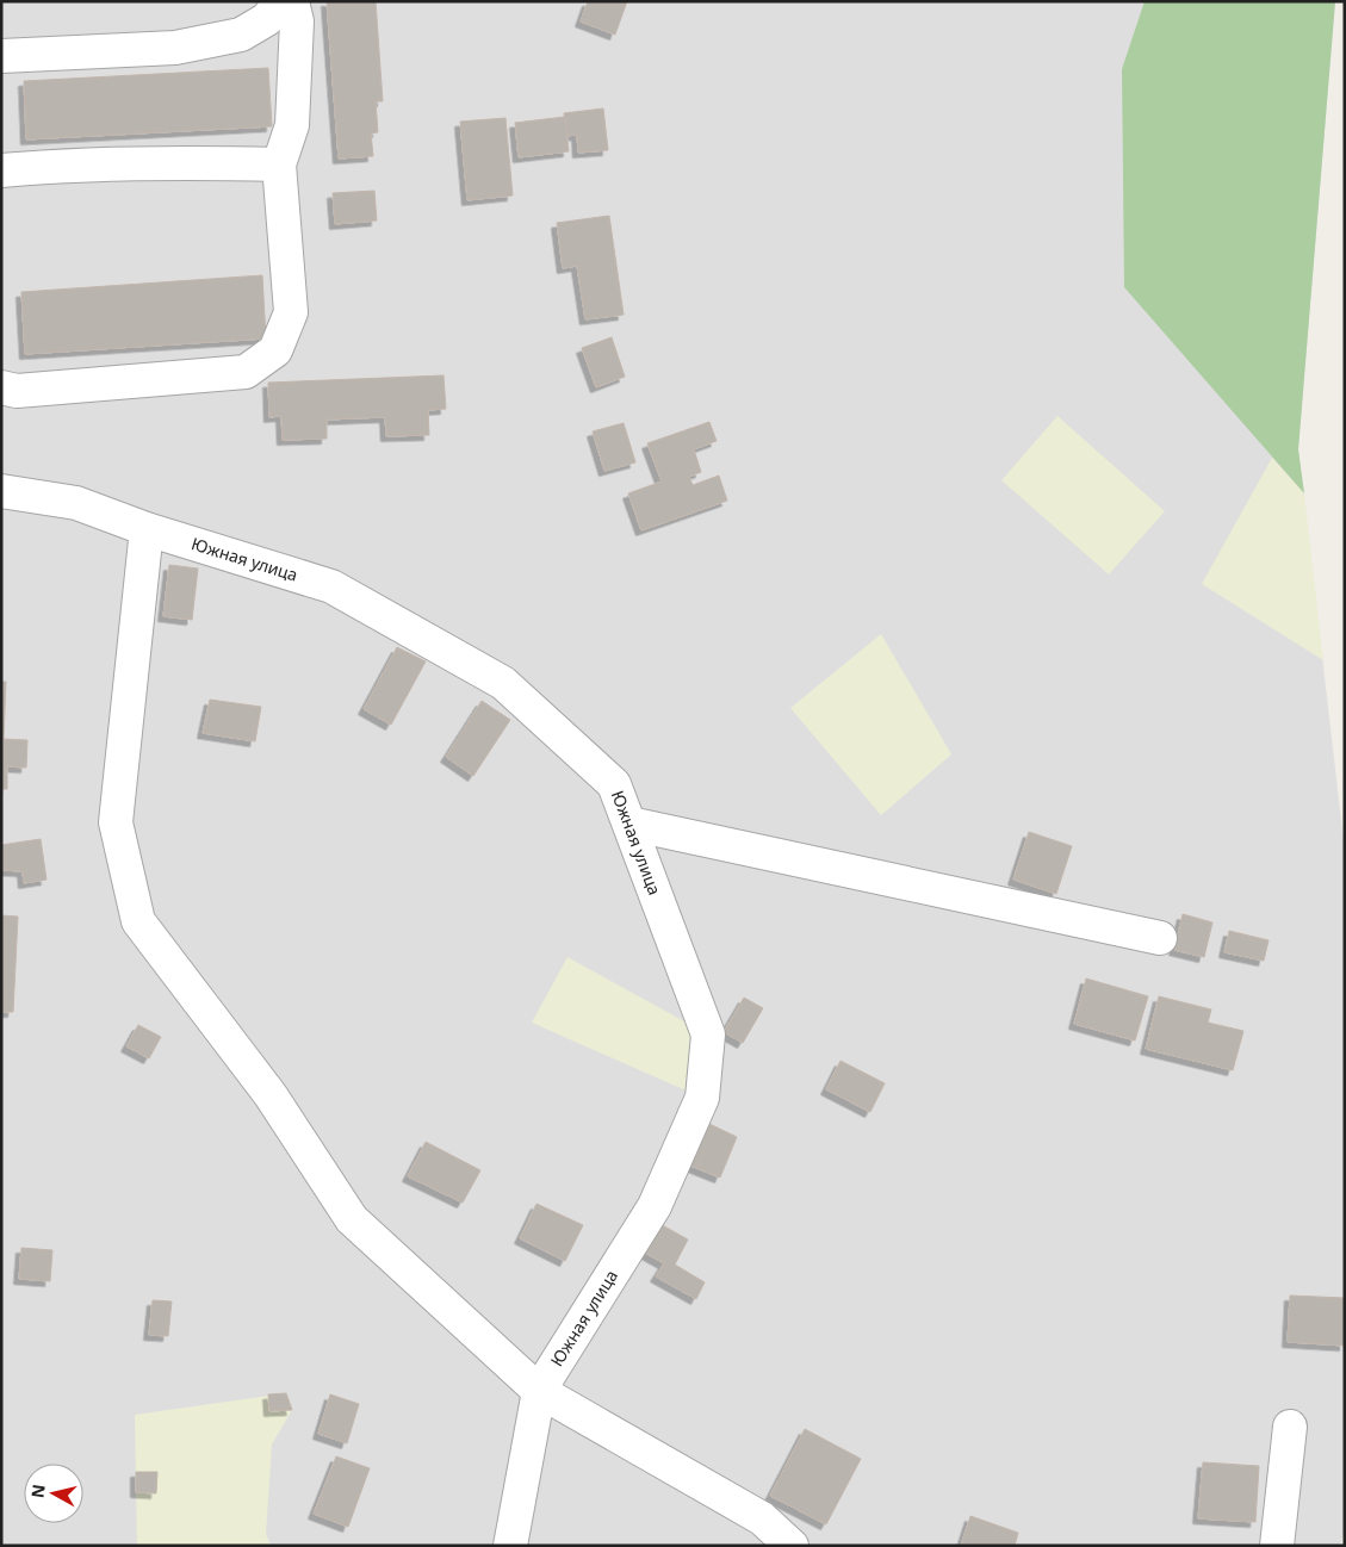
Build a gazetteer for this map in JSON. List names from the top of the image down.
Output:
{
  "streets": {
    "street": ["Южная улица"]
  },
  "north": "left"
}
